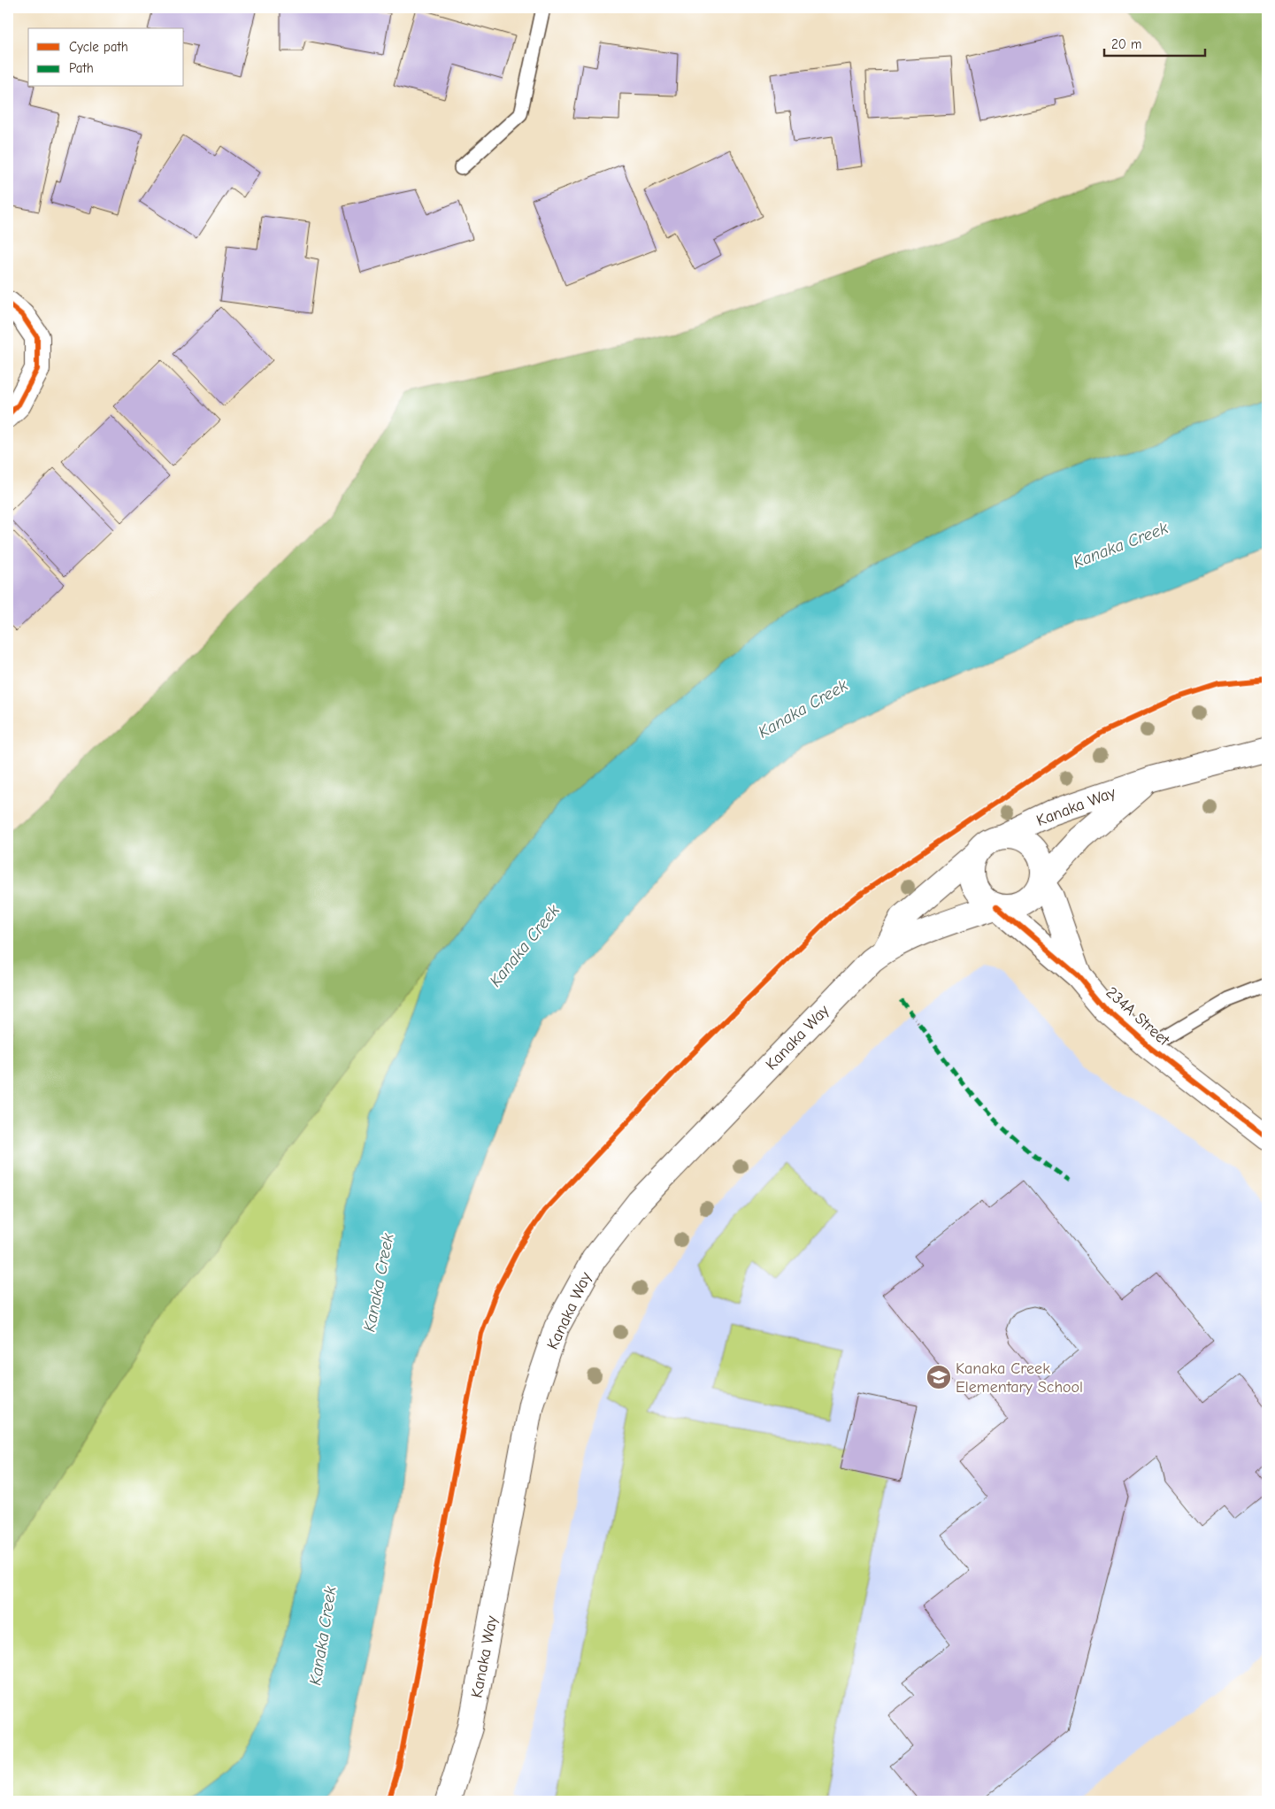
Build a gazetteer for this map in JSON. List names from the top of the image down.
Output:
{
  "streets": {
    "main road": ["Kanaka Way", "234A Street"]
  },
  "crossings": [
    ["Kanaka Way", "234A Street"]
  ],
  "water": ["Kanaka Creek"],
  "places": {
    "school or university": ["Kanaka Creek Elementary School"]
  },
  "legend": ["Cycle path", "Path"],
  "scale_bar": "20 m"
}
